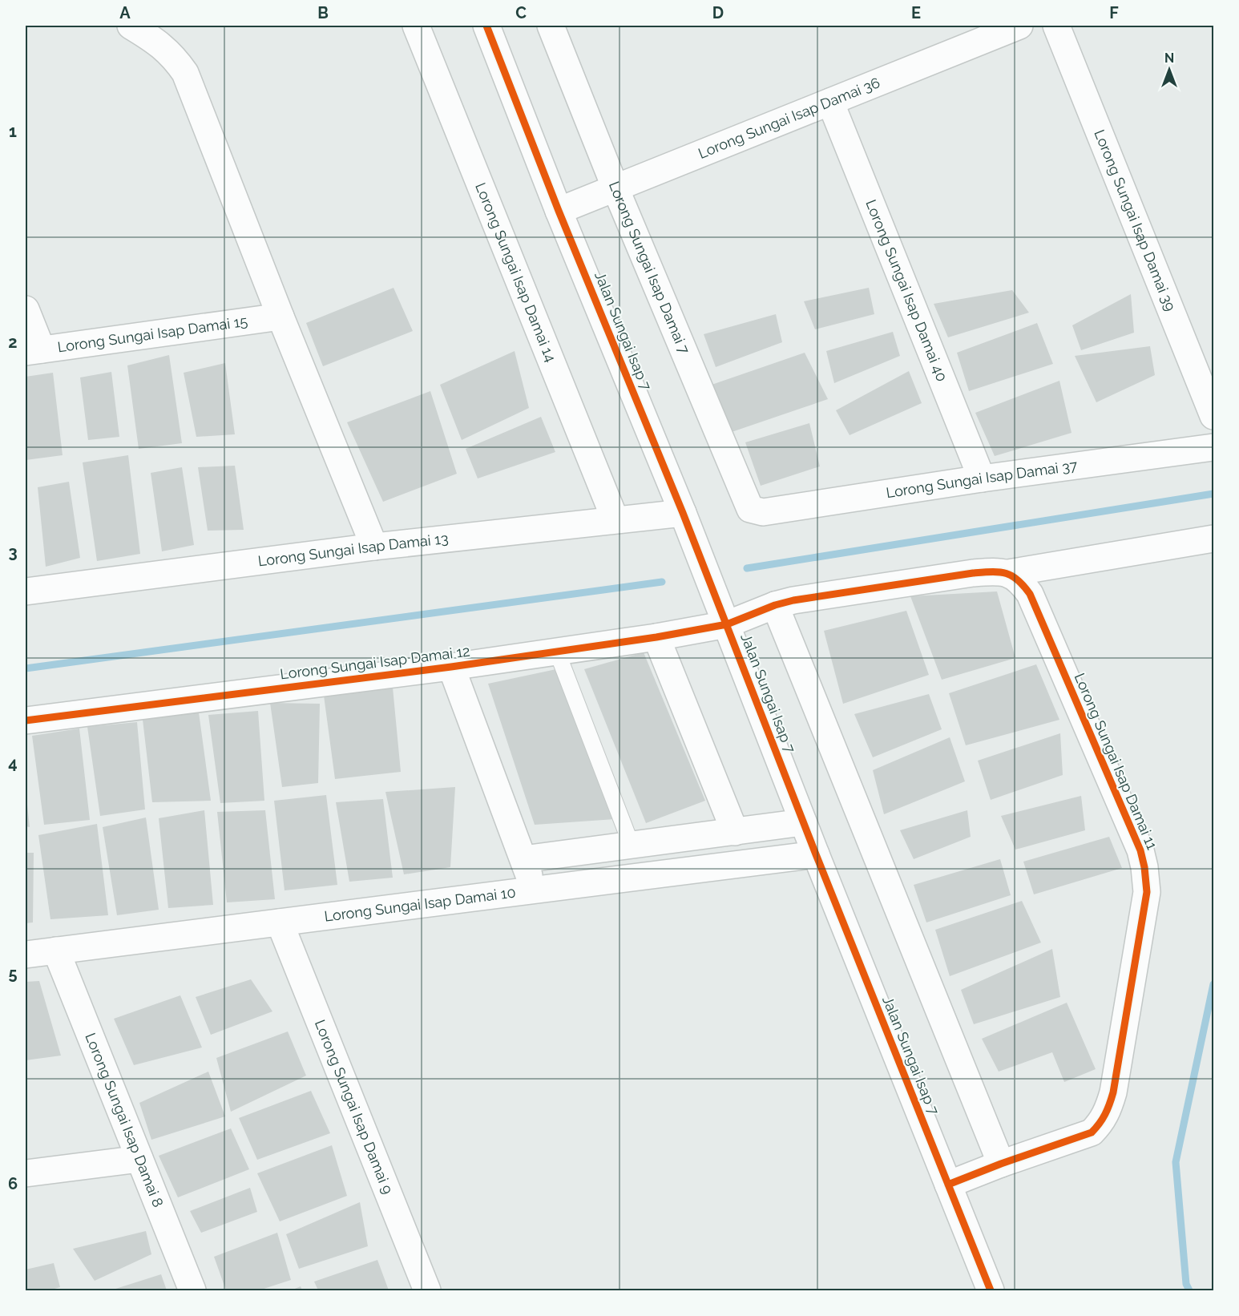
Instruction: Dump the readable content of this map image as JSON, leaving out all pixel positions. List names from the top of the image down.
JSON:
{
  "streets": {
    "street": [
      "Lorong Sungai Isap Damai 36",
      "Lorong Sungai Isap Damai 39",
      "Lorong Sungai Isap Damai 7",
      "Lorong Sungai Isap Damai 14",
      "Lorong Sungai Isap Damai 40",
      "Jalan Sungai Isap 7",
      "Lorong Sungai Isap Damai 15",
      "Lorong Sungai Isap Damai 37",
      "Lorong Sungai Isap Damai 13",
      "Lorong Sungai Isap Damai 12",
      "Lorong Sungai Isap Damai 11",
      "Lorong Sungai Isap Damai 10",
      "Lorong Sungai Isap Damai 9",
      "Lorong Sungai Isap Damai 8"
    ]
  },
  "crossings": [
    ["Lorong Sungai Isap Damai 36", "Lorong Sungai Isap Damai 7"],
    ["Lorong Sungai Isap Damai 36", "Lorong Sungai Isap Damai 40"],
    ["Lorong Sungai Isap Damai 36", "Jalan Sungai Isap 7"],
    ["Lorong Sungai Isap Damai 7", "Lorong Sungai Isap Damai 37"],
    ["Lorong Sungai Isap Damai 14", "Lorong Sungai Isap Damai 13"],
    ["Lorong Sungai Isap Damai 40", "Lorong Sungai Isap Damai 37"],
    ["Jalan Sungai Isap 7", "Lorong Sungai Isap Damai 13"],
    ["Jalan Sungai Isap 7", "Lorong Sungai Isap Damai 12"],
    ["Jalan Sungai Isap 7", "Lorong Sungai Isap Damai 11"],
    ["Jalan Sungai Isap 7", "Lorong Sungai Isap Damai 10"],
    ["Lorong Sungai Isap Damai 10", "Lorong Sungai Isap Damai 9"],
    ["Lorong Sungai Isap Damai 10", "Lorong Sungai Isap Damai 8"]
  ],
  "north": "top",
  "grid": {
    "columns": [
      "A",
      "B",
      "C",
      "D",
      "E",
      "F"
    ],
    "rows": [
      "1",
      "2",
      "3",
      "4",
      "5",
      "6"
    ]
  }
}
